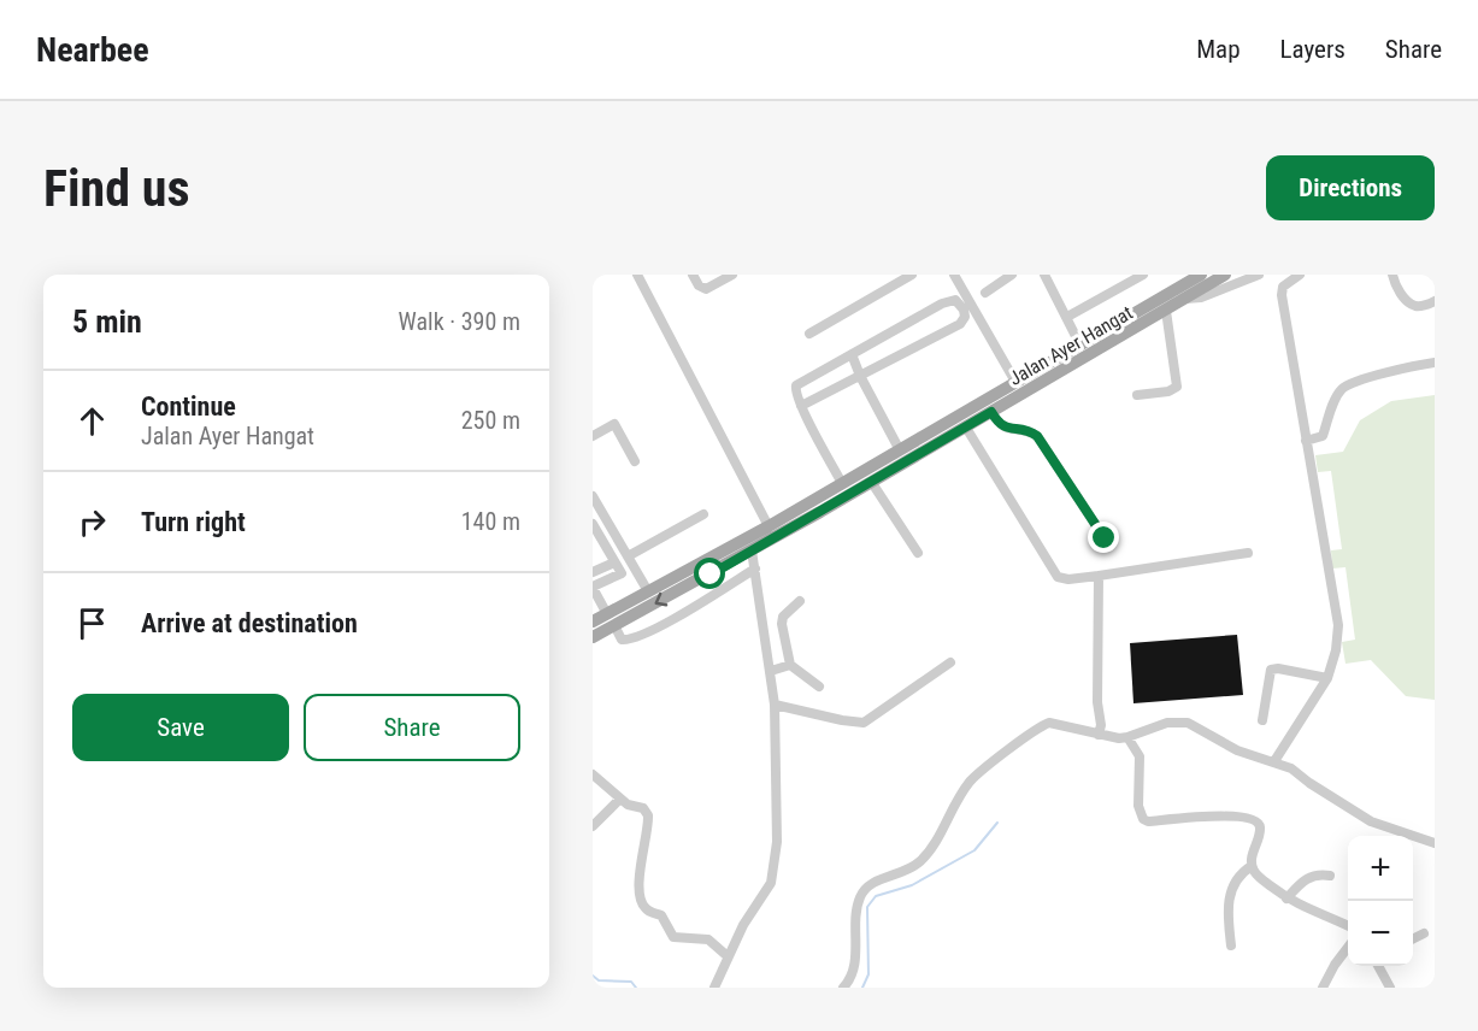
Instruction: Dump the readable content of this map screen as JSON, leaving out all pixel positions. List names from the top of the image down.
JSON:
{
  "streets": {
    "main road": ["Jalan Ayer Hangat"]
  },
  "page": {
    "header": "Nearbee",
    "nav": ["Map", "Layers", "Share"],
    "buttons": [
      "Directions",
      ["Save", "Share"]
    ],
    "title": "Find us",
    "heading": ["5 min", "Walk · 390 m"],
    "list": [
      ["Continue", "Jalan Ayer Hangat", "250 m"],
      ["Turn right", "140 m"],
      "Arrive at destination"
    ],
    "map_buttons": ["+", "−"]
  }
}
